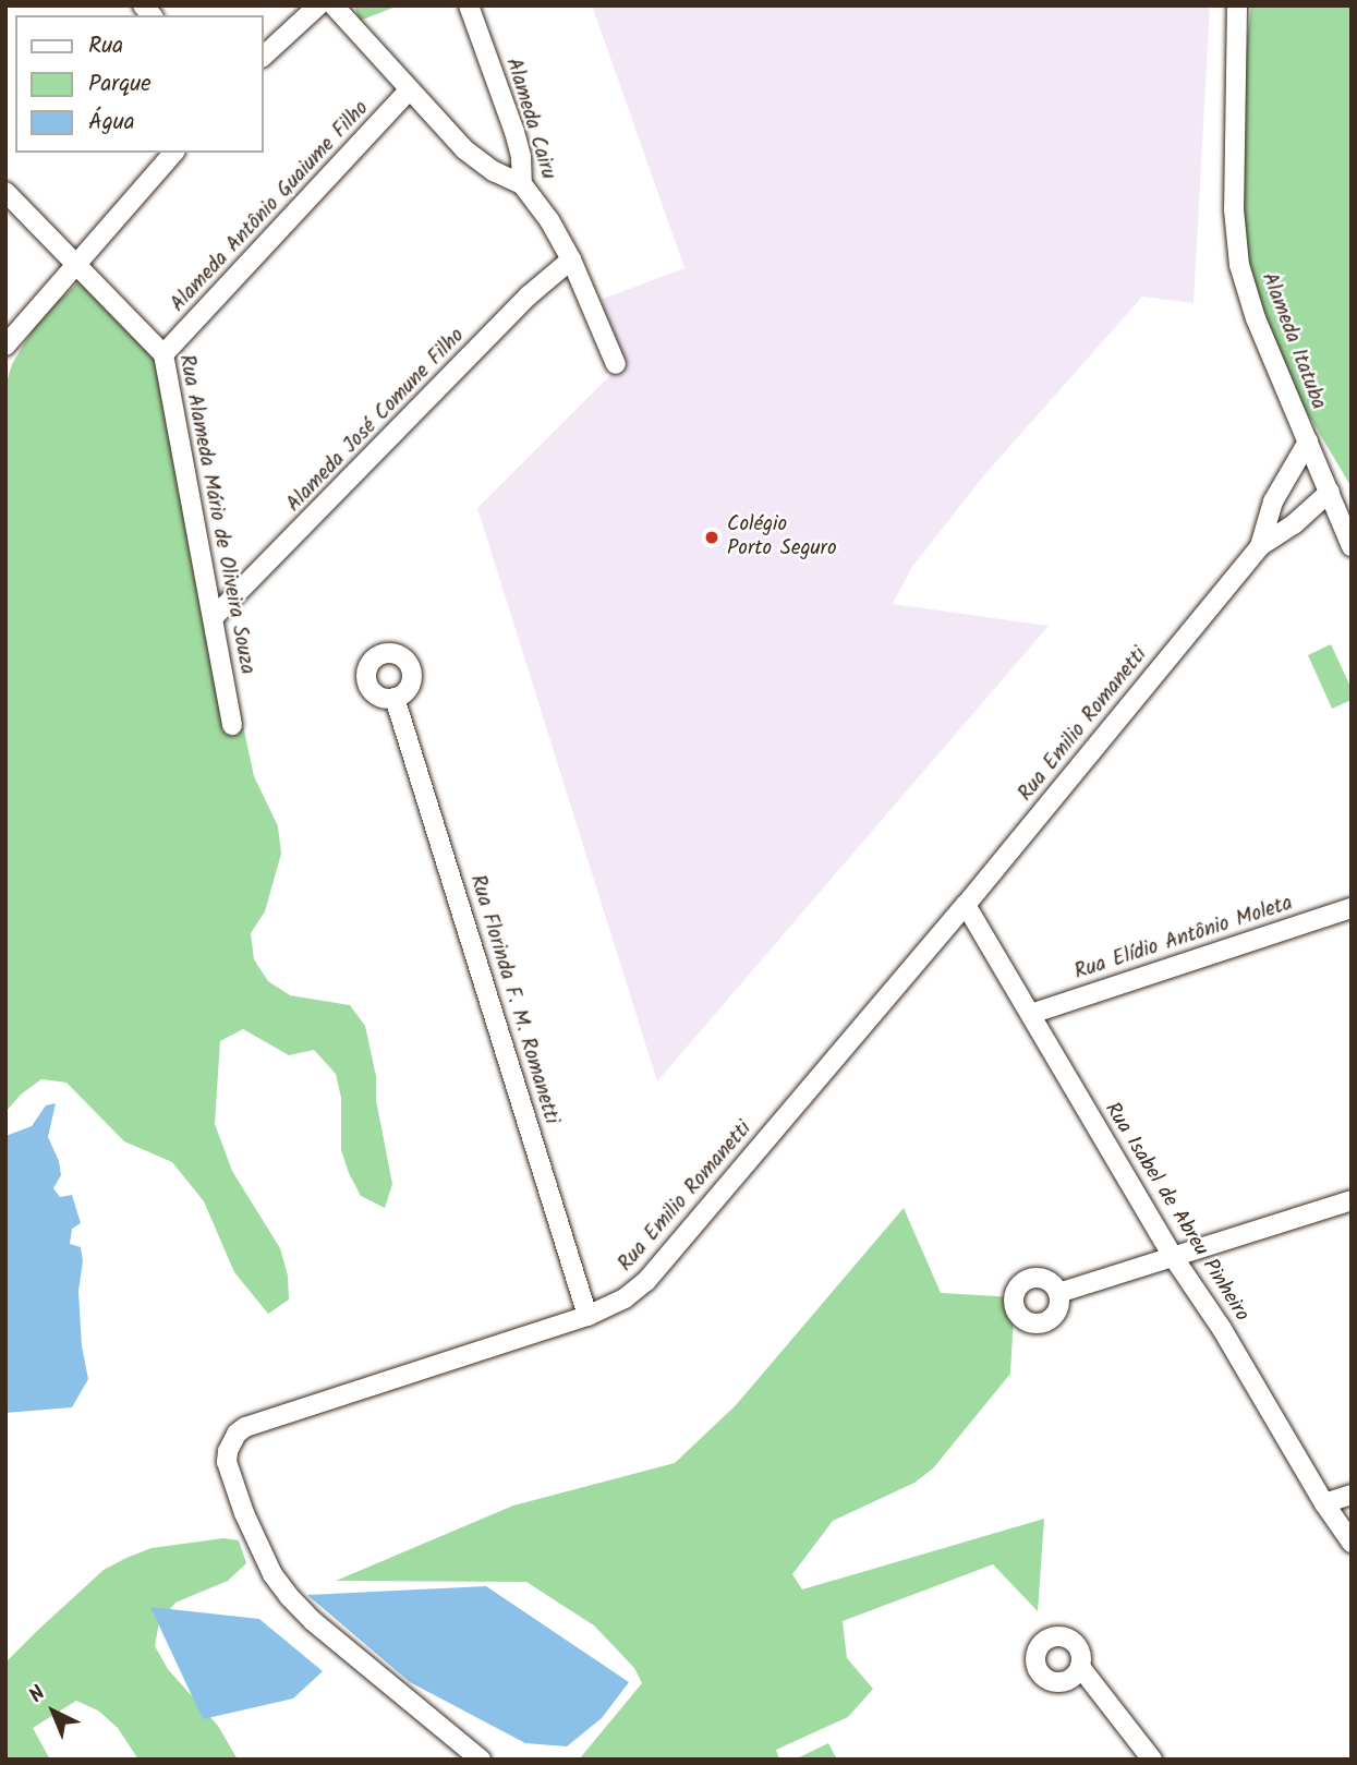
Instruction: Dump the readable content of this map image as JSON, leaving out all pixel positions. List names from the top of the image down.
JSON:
{
  "streets": {
    "street": [
      "Alameda Cairu",
      "Alameda Antônio Guaiume Filho",
      "Alameda Itatuba",
      "Alameda José Comune Filho",
      "Rua Alameda Mário de Oliveira Souza",
      "Rua Emilio Romanetti",
      "Rua Elídio Antônio Moleta",
      "Rua Florinda F. M. Romanetti",
      "Rua Isabel de Abreu Pinheiro"
    ]
  },
  "crossings": [
    ["Alameda Cairu", "Alameda José Comune Filho"],
    ["Alameda Antônio Guaiume Filho", "Rua Alameda Mário de Oliveira Souza"],
    ["Alameda Itatuba", "Rua Emilio Romanetti"],
    ["Alameda José Comune Filho", "Rua Alameda Mário de Oliveira Souza"],
    ["Rua Emilio Romanetti", "Rua Florinda F. M. Romanetti"],
    ["Rua Emilio Romanetti", "Rua Isabel de Abreu Pinheiro"],
    ["Rua Elídio Antônio Moleta", "Rua Isabel de Abreu Pinheiro"]
  ],
  "places": ["Colégio Porto Seguro"],
  "legend": ["Rua", "Parque", "Água"],
  "north": "top left"
}
